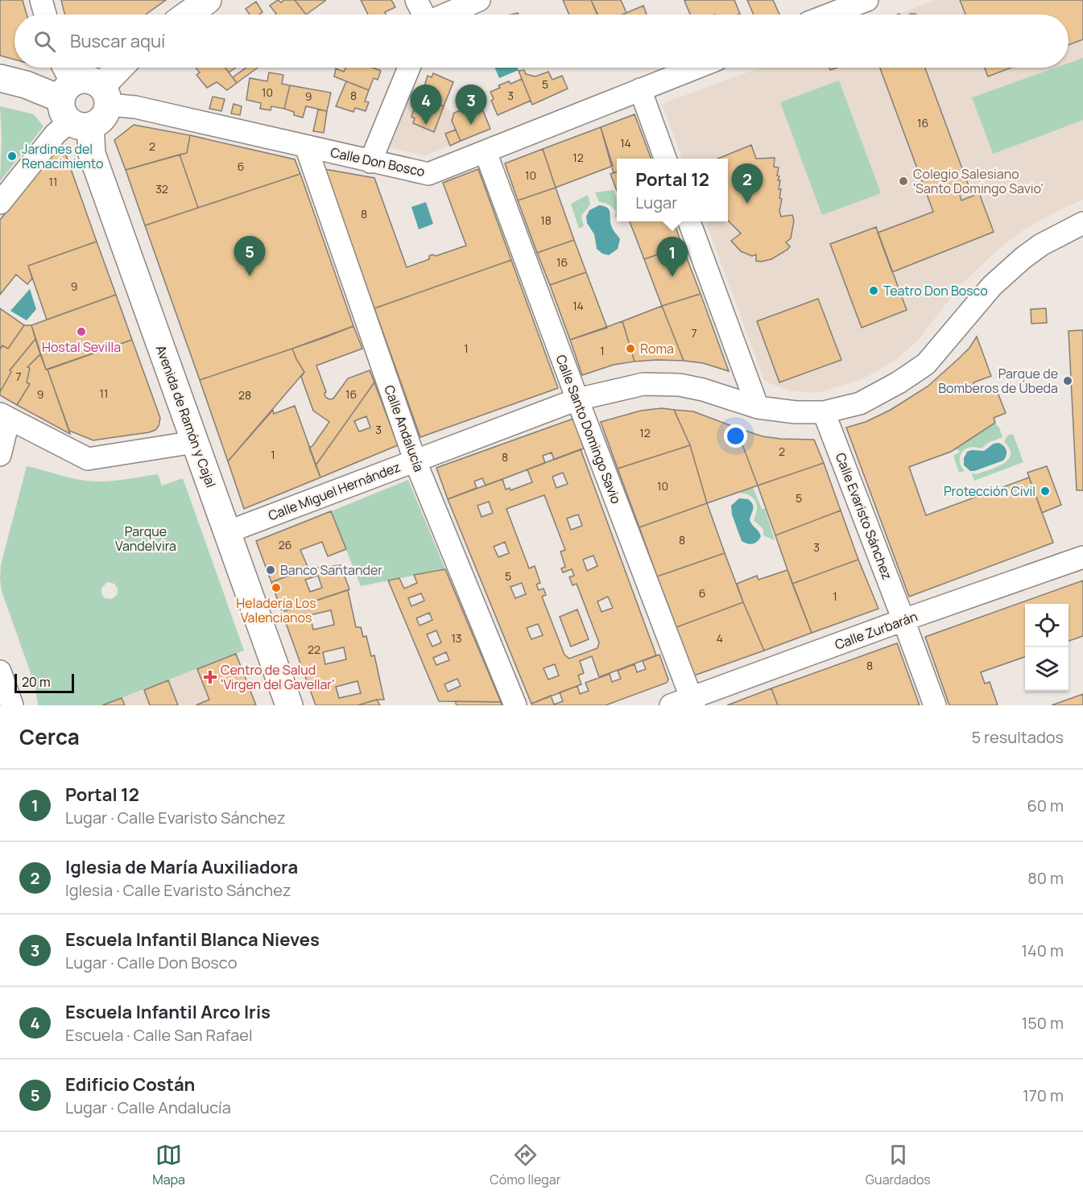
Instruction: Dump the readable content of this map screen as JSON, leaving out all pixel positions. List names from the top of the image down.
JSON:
{
  "streets": {
    "main road": ["Avenida de Ramón y Cajal"],
    "street": [
      "Calle Don Bosco",
      "Calle Andalucía",
      "Calle Santo Domingo Savio",
      "Calle Miguel Hernández",
      "Calle Evaristo Sánchez",
      "Calle Zurbarán"
    ]
  },
  "crossings": [
    ["Calle Don Bosco", "Calle Andalucía"],
    ["Calle Don Bosco", "Calle Santo Domingo Savio"],
    ["Avenida de Ramón y Cajal", "Calle Miguel Hernández"],
    ["Calle Andalucía", "Calle Miguel Hernández"],
    ["Calle Santo Domingo Savio", "Calle Miguel Hernández"],
    ["Calle Santo Domingo Savio", "Calle Zurbarán"],
    ["Calle Miguel Hernández", "Calle Evaristo Sánchez"],
    ["Calle Evaristo Sánchez", "Calle Zurbarán"]
  ],
  "parks": ["Parque Vandelvira"],
  "places": {
    "other": [
      "Jardines del Renacimiento",
      "Colegio Salesiano 'Santo Domingo Savio'",
      "Teatro Don Bosco",
      "Hostal Sevilla",
      "Roma",
      "Parque de Bomberos de Úbeda",
      "Protección Civil",
      "Banco Santander",
      "Heladería Los Valencianos"
    ],
    "health": ["Centro de Salud 'Virgen del Gavellar'"]
  },
  "house_numbers": [
    "5",
    "10",
    "8",
    "3",
    "9",
    "16",
    "14",
    "2",
    "12",
    "6",
    "10",
    "11",
    "32",
    "8",
    "18",
    "16",
    "9",
    "14",
    "7",
    "1",
    "1",
    "7",
    "11",
    "9",
    "16",
    "28",
    "3",
    "12",
    "2",
    "1",
    "8",
    "10",
    "5",
    "8",
    "26",
    "3",
    "5",
    "6",
    "1",
    "13",
    "4",
    "22",
    "8"
  ],
  "scale_bar": "20 m",
  "page": {
    "search": "Buscar aquí",
    "pins": [
      "3",
      "4",
      "2",
      "5",
      "1"
    ],
    "popup": ["Portal 12", "Lugar"],
    "scale": "20 m",
    "heading": ["Cerca", "5 resultados"],
    "list": [
      {
        "mark": "1",
        "name": "Portal 12",
        "note": "Lugar · Calle Evaristo Sánchez",
        "value": "60 m"
      },
      {
        "mark": "2",
        "name": "Iglesia de María Auxiliadora",
        "note": "Iglesia · Calle Evaristo Sánchez",
        "value": "80 m"
      },
      {
        "mark": "3",
        "name": "Escuela Infantil Blanca Nieves",
        "note": "Lugar · Calle Don Bosco",
        "value": "140 m"
      },
      {
        "mark": "4",
        "name": "Escuela Infantil Arco Iris",
        "note": "Escuela · Calle San Rafael",
        "value": "150 m"
      },
      {
        "mark": "5",
        "name": "Edificio Costán",
        "note": "Lugar · Calle Andalucía",
        "value": "170 m"
      }
    ],
    "nav": ["Mapa", "Cómo llegar", "Guardados"]
  }
}
